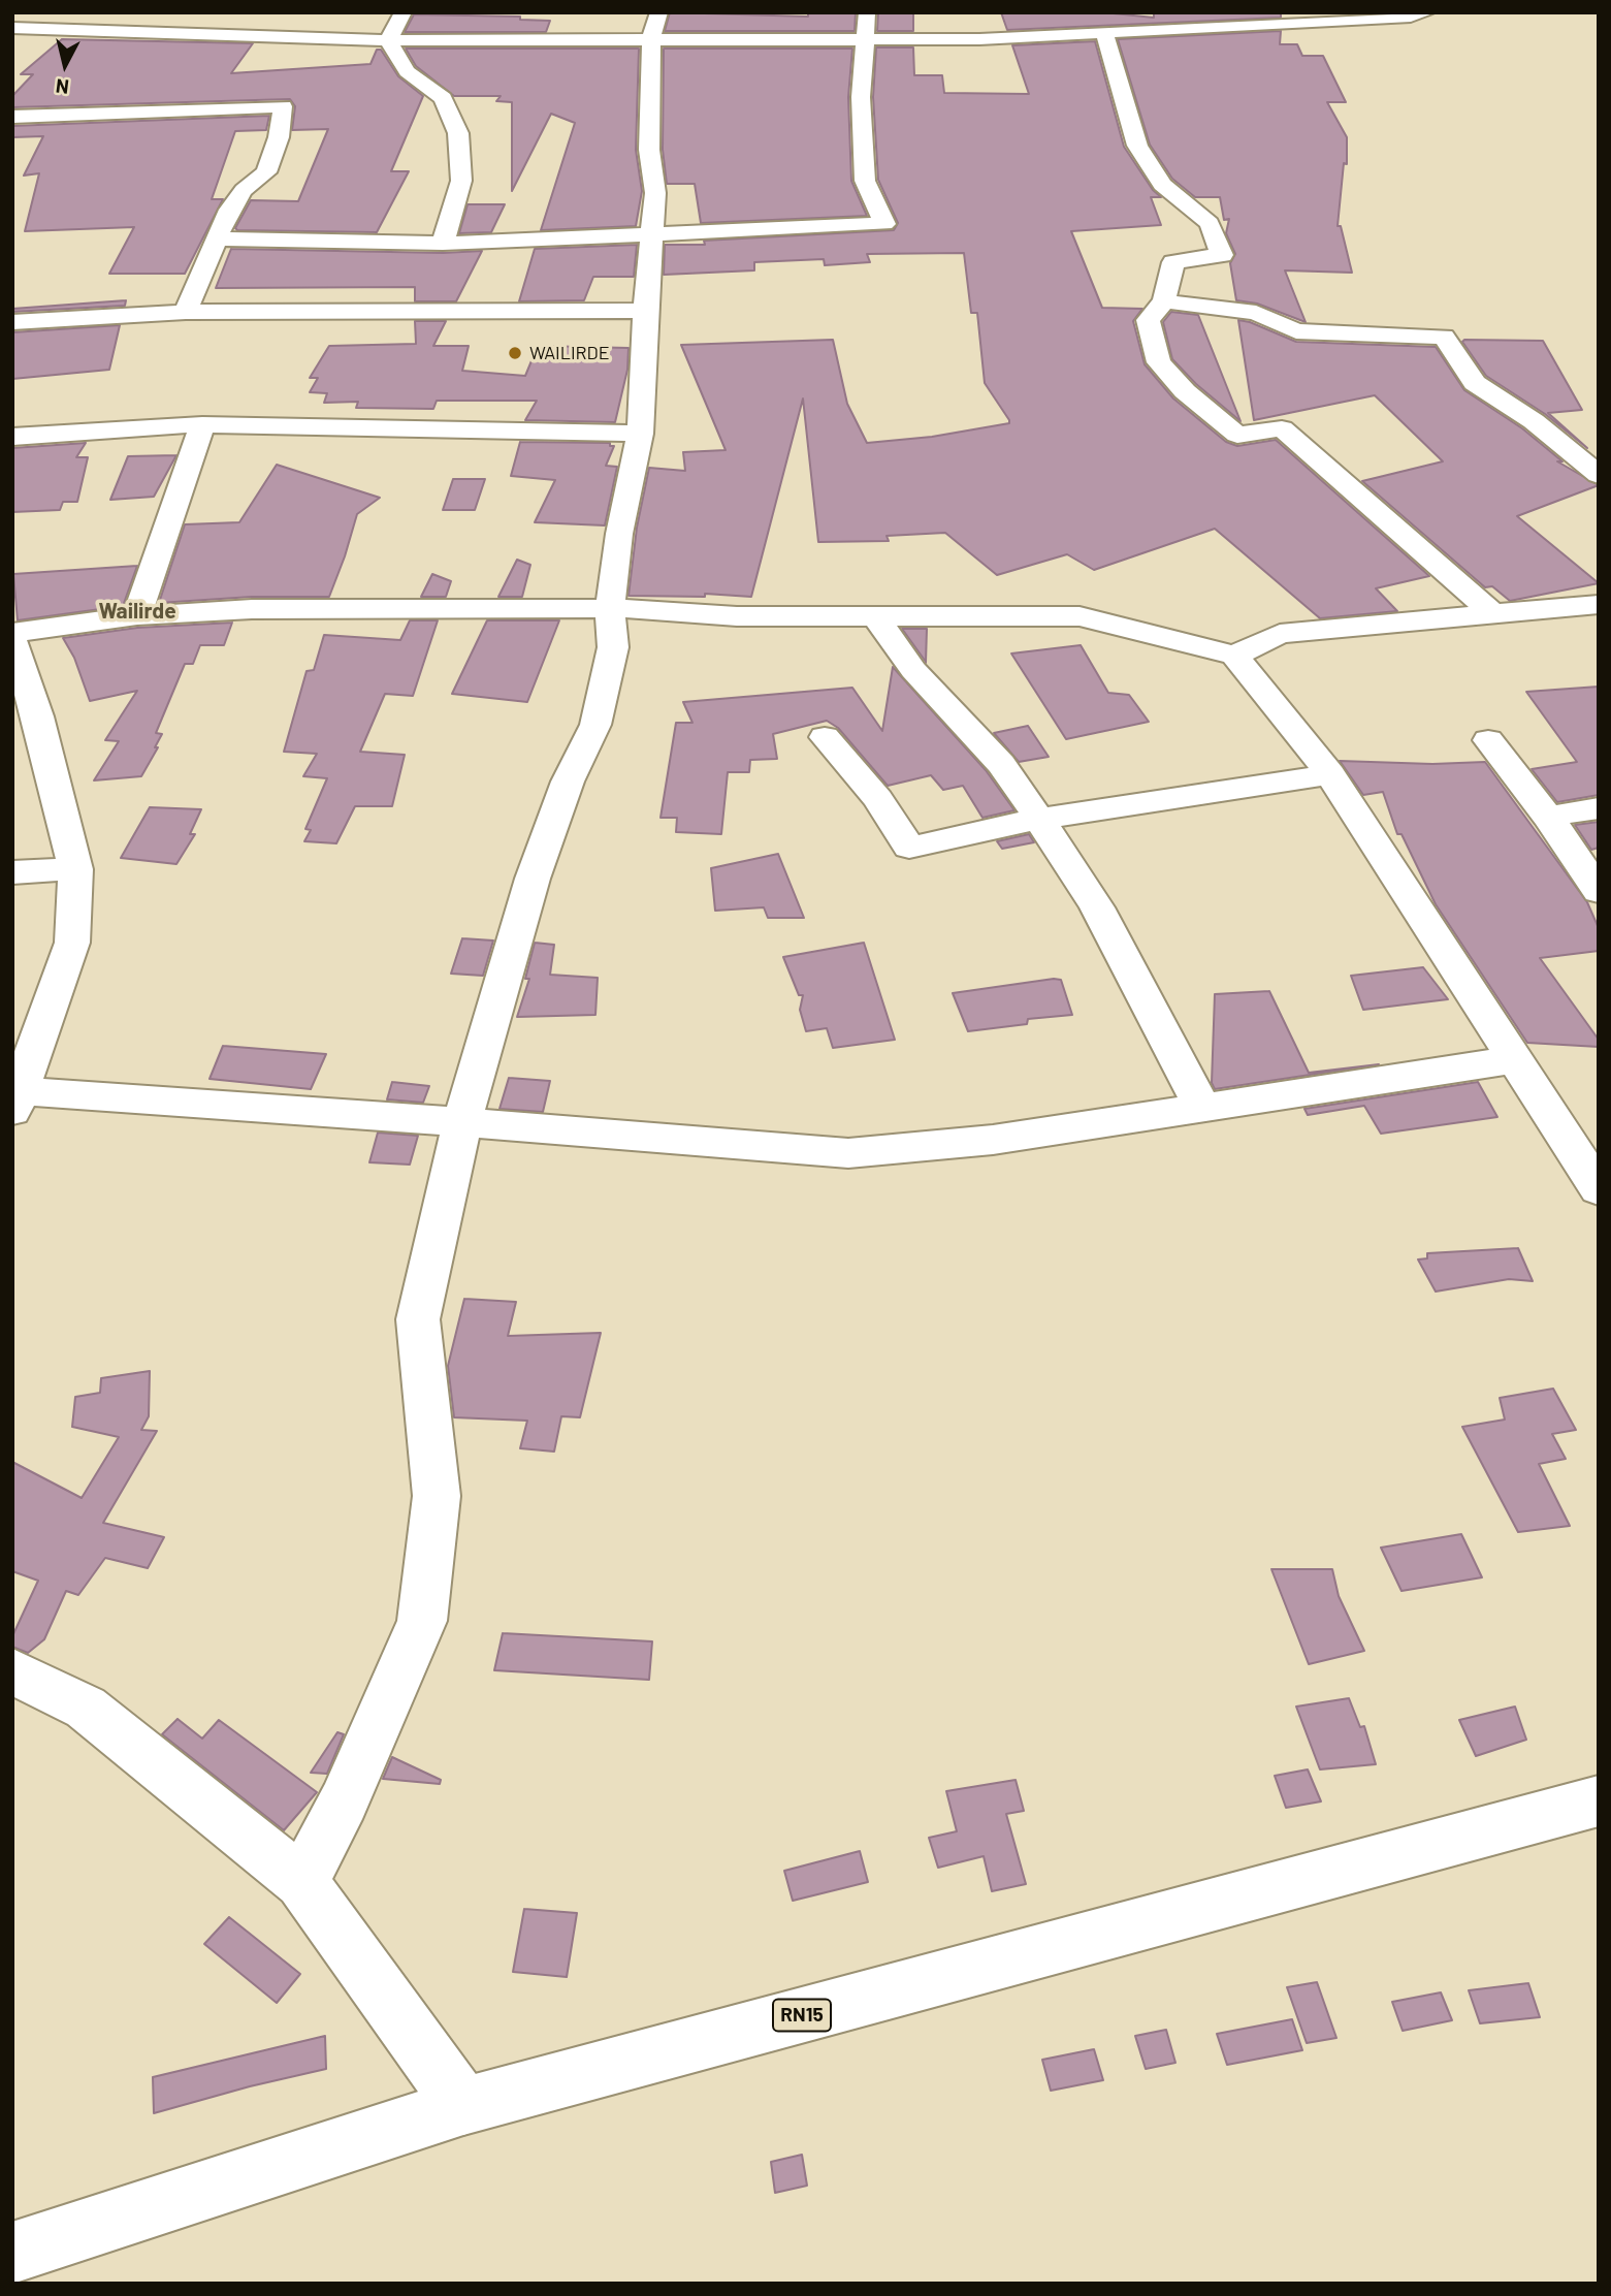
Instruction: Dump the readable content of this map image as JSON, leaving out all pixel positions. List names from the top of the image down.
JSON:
{
  "streets": {
    "street": ["RN15"]
  },
  "districts": ["Wailirde"],
  "places": ["WAILIRDE"],
  "north": "bottom"
}
